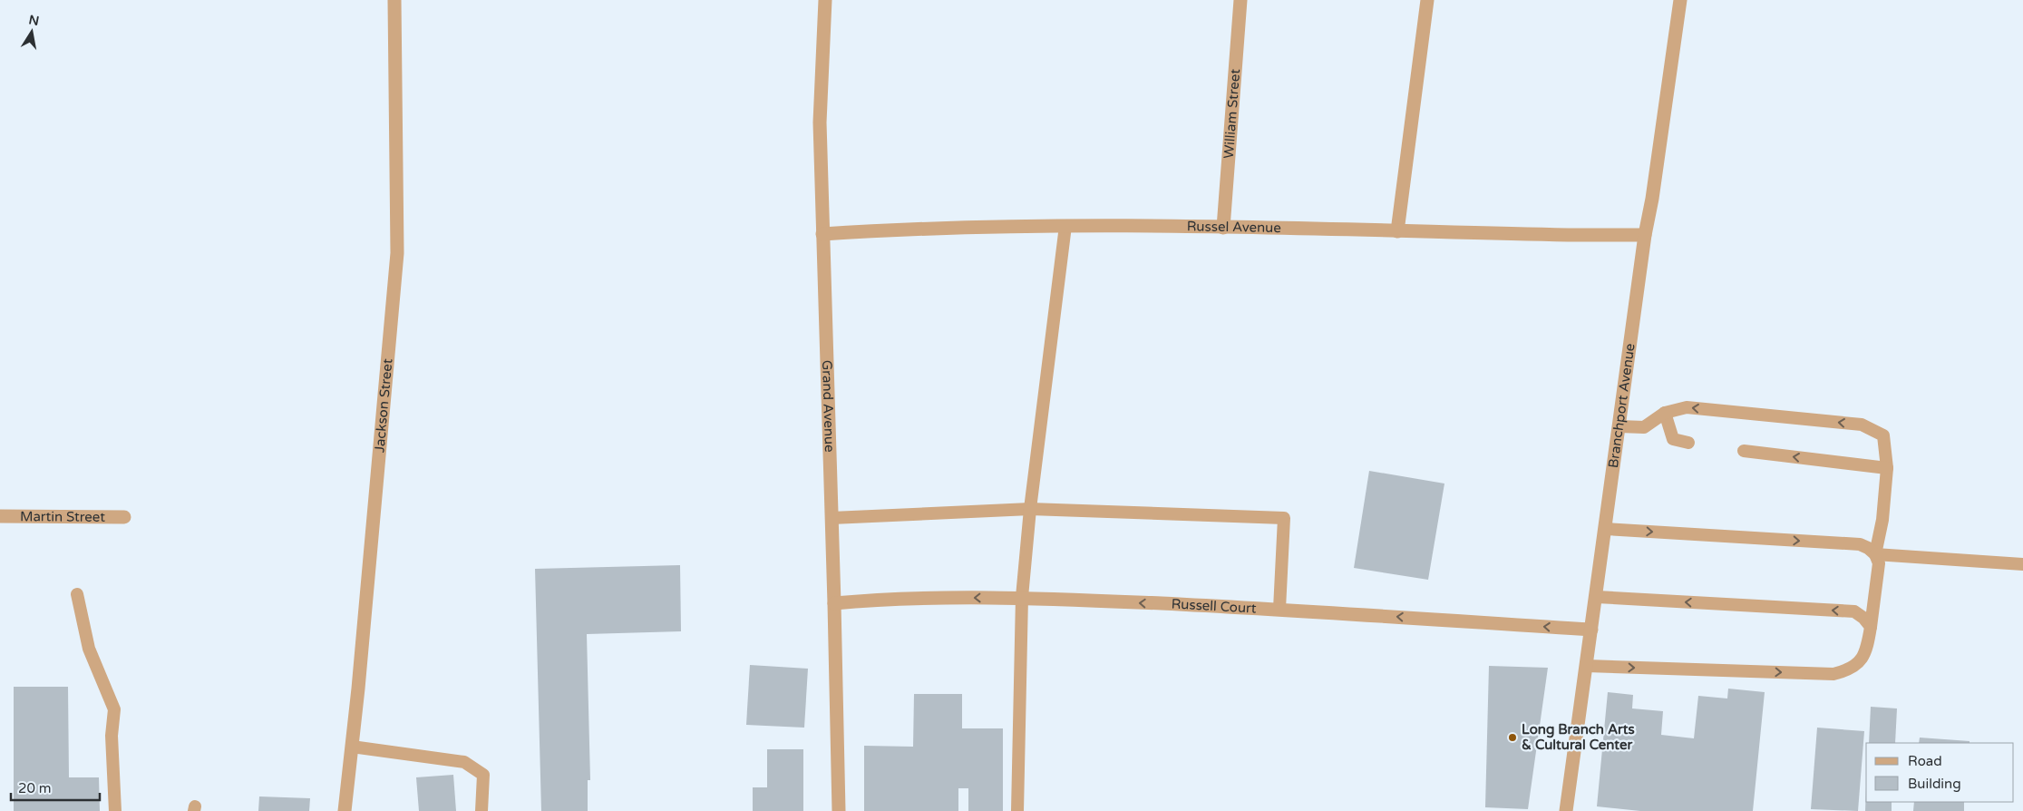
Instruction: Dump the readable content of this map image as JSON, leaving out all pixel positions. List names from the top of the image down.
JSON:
{
  "streets": {
    "street": [
      "William Street",
      "Russel Avenue",
      "Grand Avenue",
      "Branchport Avenue",
      "Jackson Street",
      "Martin Street",
      "Russell Court"
    ]
  },
  "crossings": [
    ["William Street", "Russel Avenue"],
    ["Russel Avenue", "Grand Avenue"],
    ["Russel Avenue", "Branchport Avenue"],
    ["Grand Avenue", "Russell Court"],
    ["Branchport Avenue", "Russell Court"]
  ],
  "one_way": ["Russell Court"],
  "places": ["Long Branch Arts & Cultural Center"],
  "legend": ["Road", "Building"],
  "scale_bar": "20 m",
  "north": "top"
}
